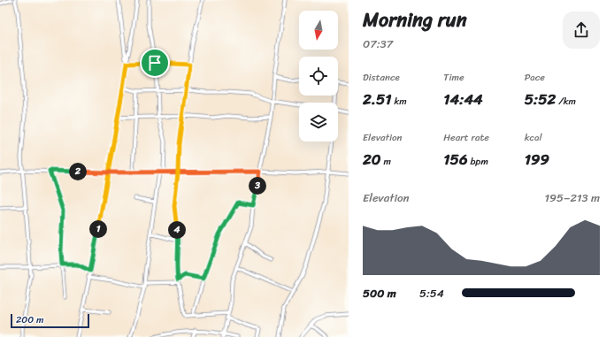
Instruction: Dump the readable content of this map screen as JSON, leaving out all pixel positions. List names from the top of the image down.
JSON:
{
  "scale_bar": "200 m",
  "north": "bottom",
  "page": {
    "heading": ["Morning run", "07:37"],
    "stats": [
      ["Distance", "2.51 km"],
      ["Time", "14:44"],
      ["Pace", "5:52 /km"],
      ["Elevation", "20 m"],
      ["Heart rate", "156 bpm"],
      ["kcal", "199"]
    ],
    "pins": [
      "2",
      "3",
      "1",
      "4"
    ],
    "chart": ["Elevation", "195–213 m"],
    "list": [
      {
        "name": "500 m",
        "note": "5:54"
      }
    ],
    "scale": "200 m"
  }
}
